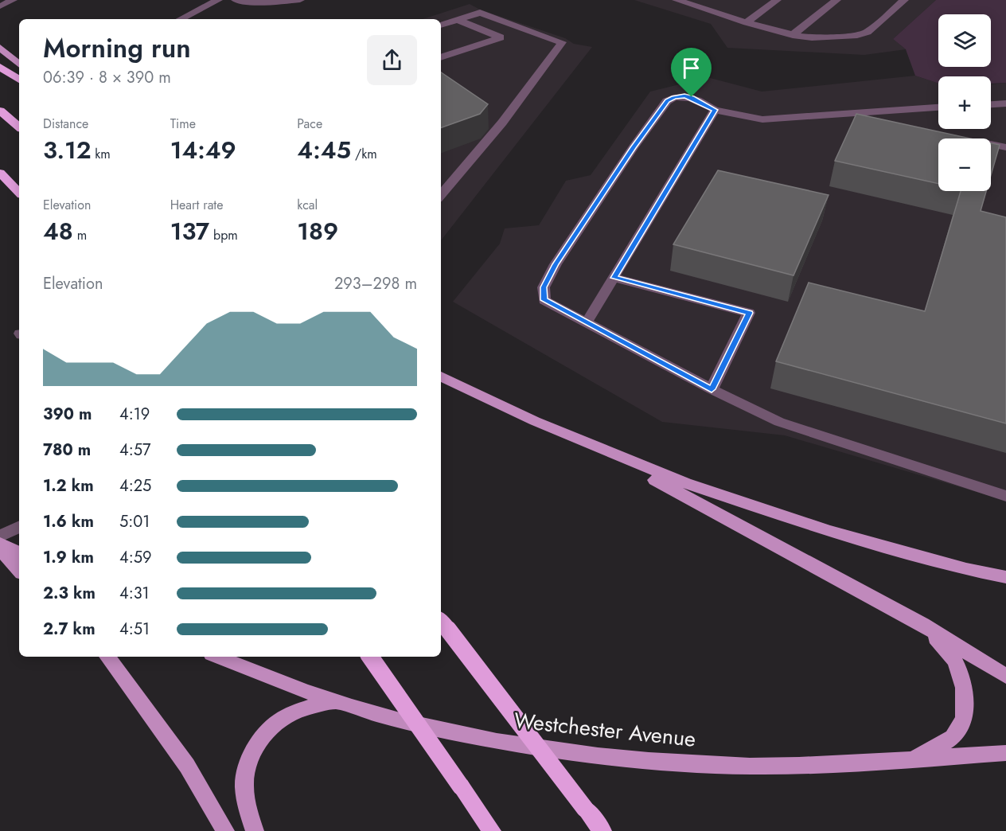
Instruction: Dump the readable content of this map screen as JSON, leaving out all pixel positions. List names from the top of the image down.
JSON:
{
  "streets": {
    "main road": ["Westchester Avenue"]
  },
  "page": {
    "map_buttons": ["+", "−"],
    "heading": ["Morning run", "06:39 · 8 × 390 m"],
    "stats": [
      ["Distance", "3.12 km"],
      ["Time", "14:49"],
      ["Pace", "4:45 /km"],
      ["Elevation", "48 m"],
      ["Heart rate", "137 bpm"],
      ["kcal", "189"]
    ],
    "chart": ["Elevation", "293–298 m"],
    "list": [
      {
        "name": "390 m",
        "note": "4:19"
      },
      {
        "name": "780 m",
        "note": "4:57"
      },
      {
        "name": "1.2 km",
        "note": "4:25"
      },
      {
        "name": "1.6 km",
        "note": "5:01"
      },
      {
        "name": "1.9 km",
        "note": "4:59"
      },
      {
        "name": "2.3 km",
        "note": "4:31"
      },
      {
        "name": "2.7 km",
        "note": "4:51"
      }
    ]
  }
}
